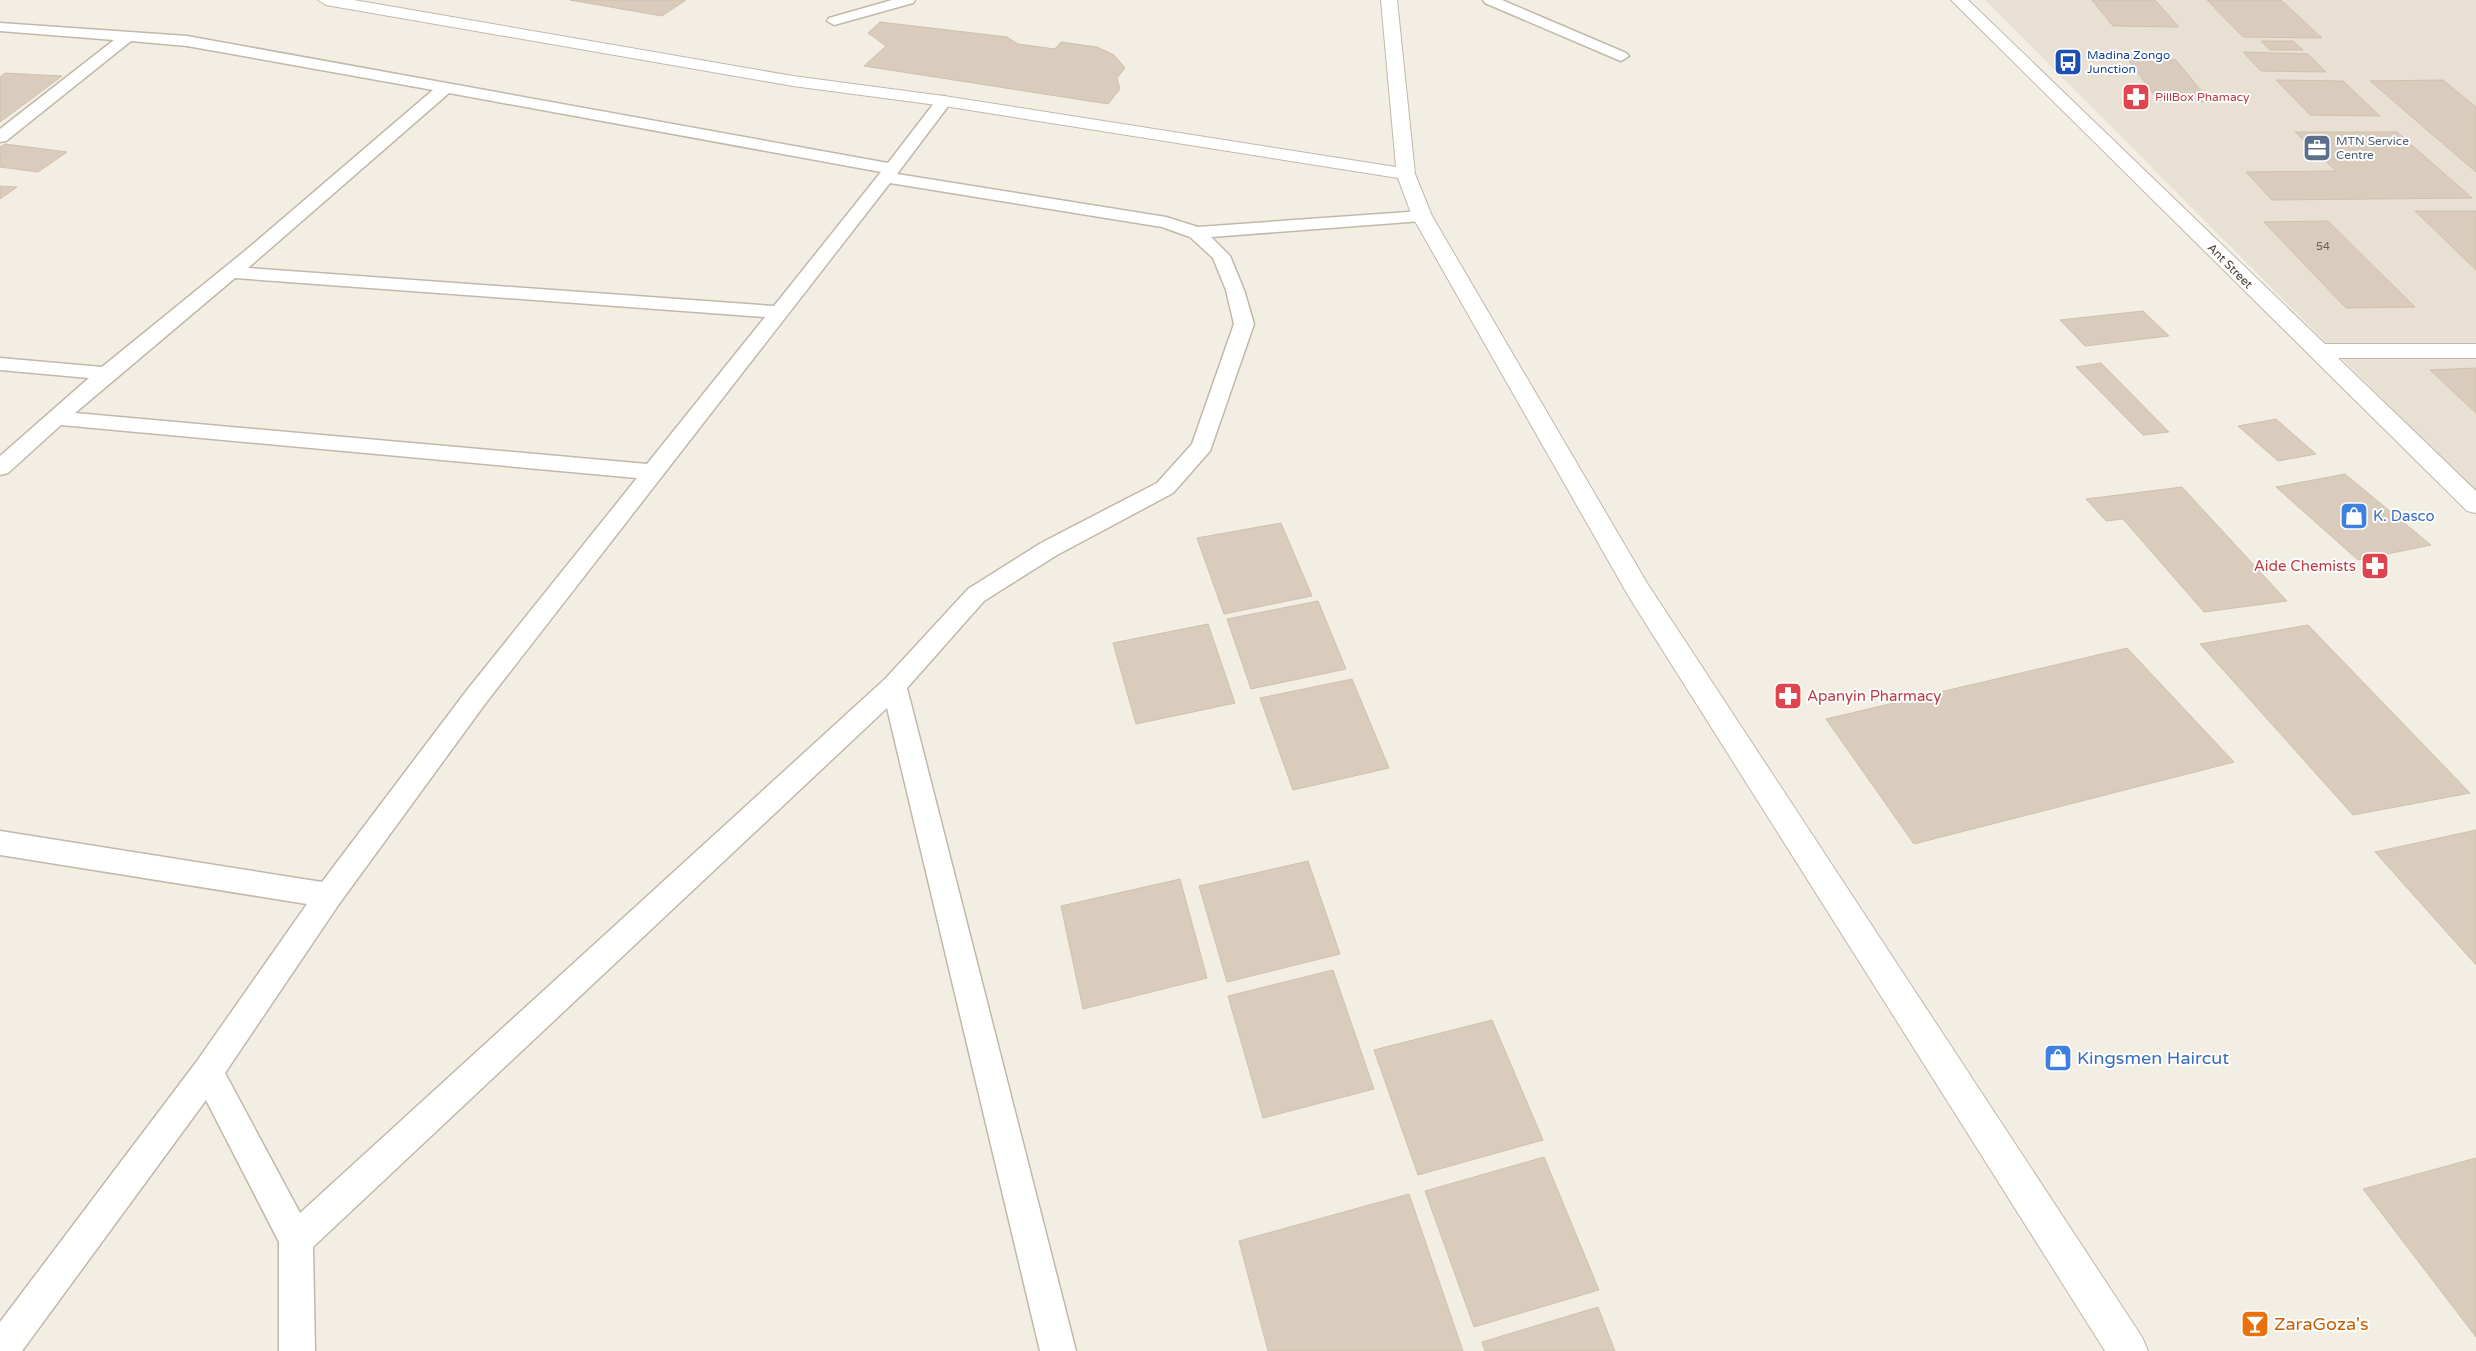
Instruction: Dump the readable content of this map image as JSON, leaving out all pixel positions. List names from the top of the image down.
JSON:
{
  "streets": {
    "street": ["Ant Street"]
  },
  "places": {
    "bus stop": ["Madina Zongo Junction"],
    "pharmacy": ["PillBox Phamacy", "Aide Chemists", "Apanyin Pharmacy"],
    "office": ["MTN Service Centre"],
    "shop": ["K. Dasco", "Kingsmen Haircut"],
    "bar": ["ZaraGoza's"]
  },
  "house_numbers": ["54"]
}
